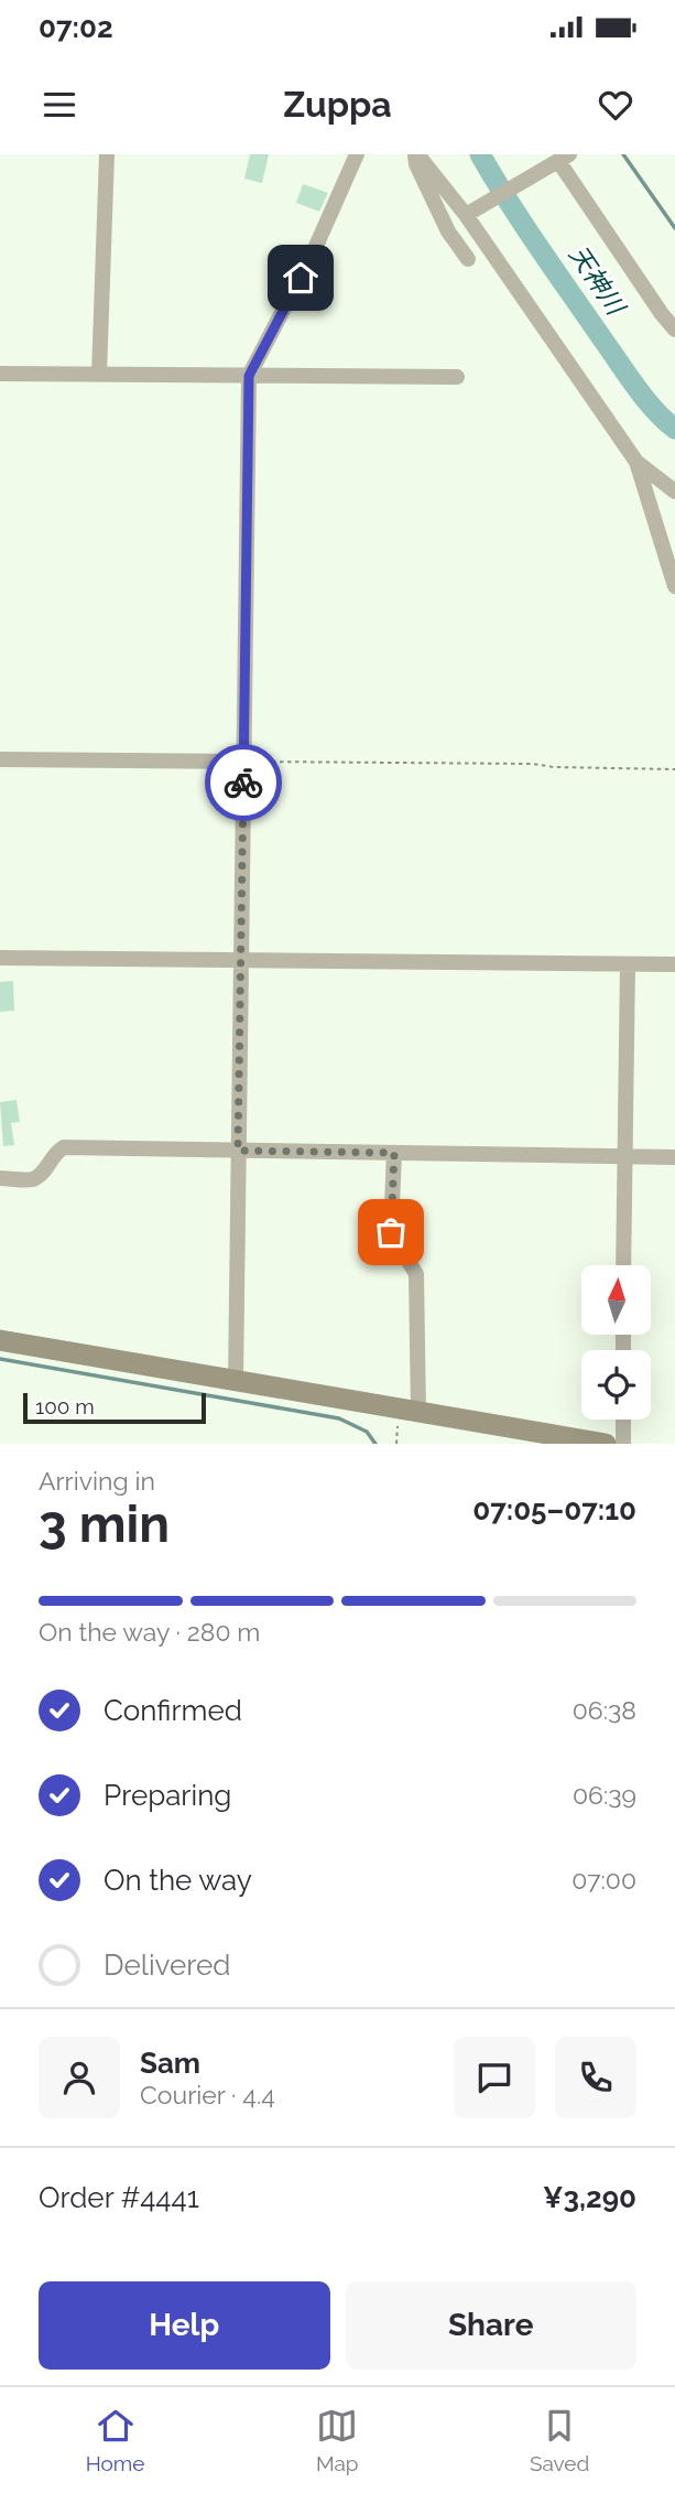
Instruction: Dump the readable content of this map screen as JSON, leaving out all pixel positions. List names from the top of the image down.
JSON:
{
  "water": ["天神川"],
  "scale_bar": "100 m",
  "north": "top",
  "page": {
    "status": "07:02",
    "header": "Zuppa",
    "scale": "100 m",
    "heading": ["3 min", "Arriving in", "07:05–07:10"],
    "panel": [
      "Sam",
      "Courier · 4.4",
      "Order #4441",
      "¥3,290"
    ],
    "bar": "On the way · 280 m",
    "list": [
      ["Confirmed", "06:38"],
      ["Preparing", "06:39"],
      ["On the way", "07:00"],
      "Delivered"
    ],
    "buttons": ["Help", "Share"],
    "tabs": ["Home", "Map", "Saved"]
  }
}
